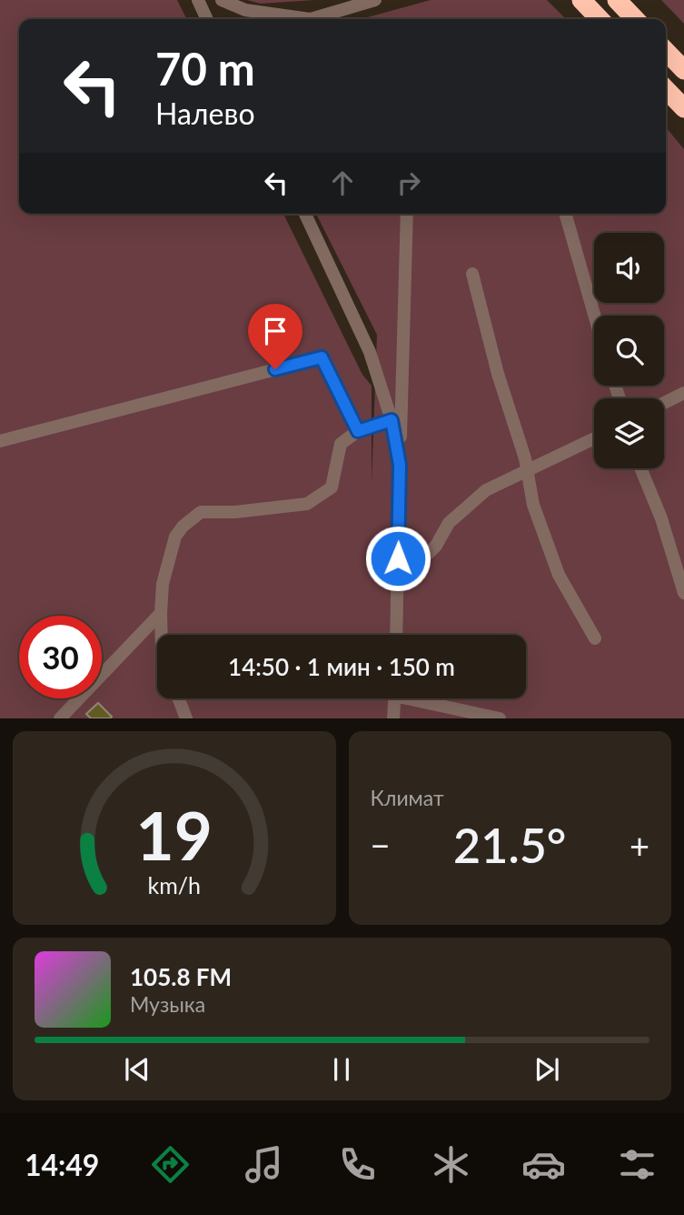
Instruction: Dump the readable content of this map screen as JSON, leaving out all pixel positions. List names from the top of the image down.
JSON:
{
  "page": {
    "turn": ["70 m", "Налево"],
    "limit": "30",
    "trip": "14:50 · 1 мин · 150 m",
    "tile": "Климат",
    "heat": ["−", "21.5°", "+"],
    "song": ["105.8 FM", "Музыка"],
    "tabs": "14:49",
    "gauge": ["19", "km/h"]
  }
}
